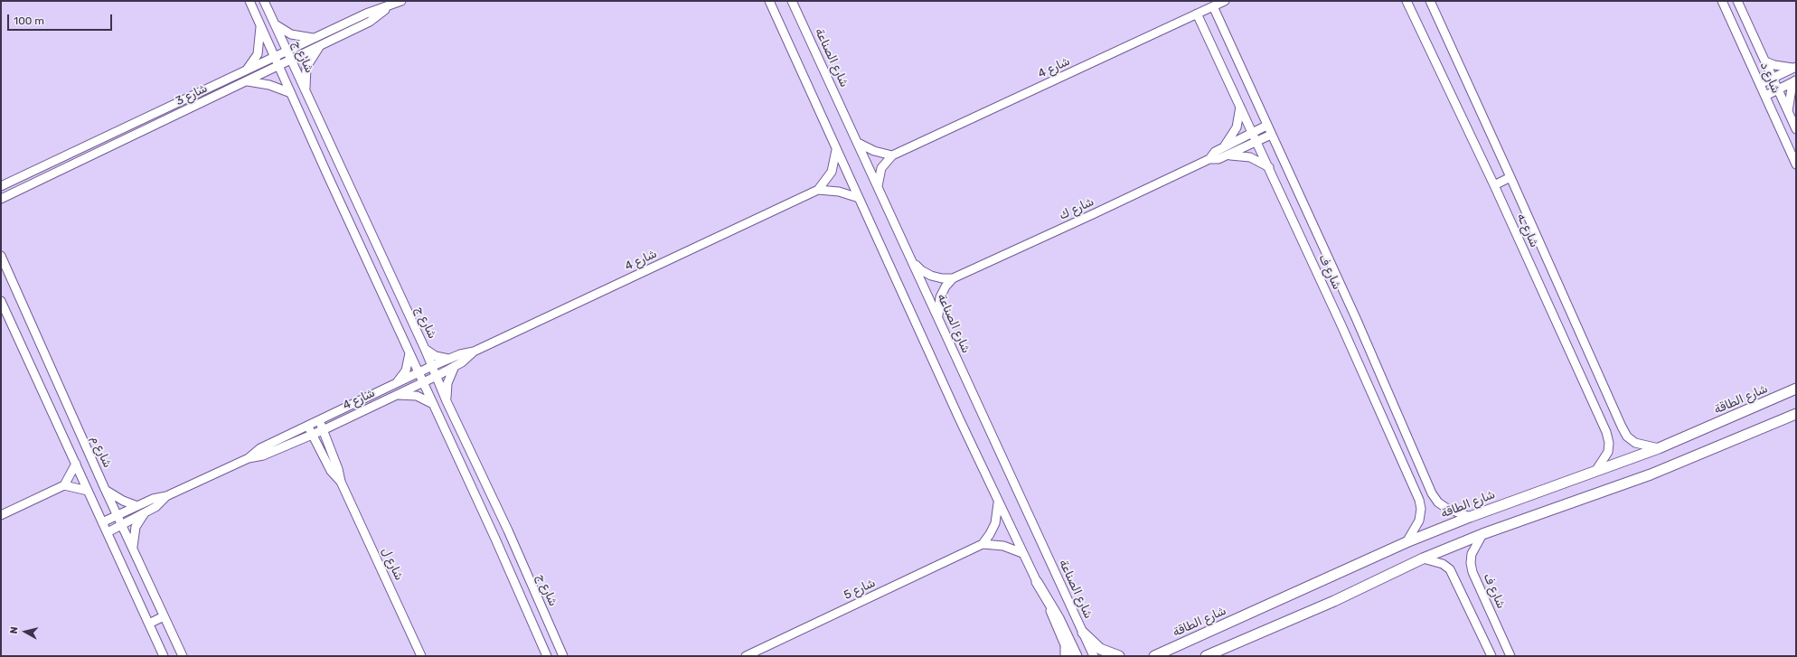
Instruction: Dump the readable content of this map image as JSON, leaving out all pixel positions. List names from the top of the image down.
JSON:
{
  "streets": {
    "main road": ["شارع الطاقة"],
    "street": [
      "شارع ج",
      "شارع الصناعة",
      "شارع 4",
      "شارع د",
      "شارع 3",
      "شارع ك",
      "شارع ـه",
      "شارع ف",
      "شارع م",
      "شارع ل",
      "شارع 5"
    ]
  },
  "crossings": [
    ["شارع ج", "شارع 4"],
    ["شارع ج", "شارع 3"],
    ["شارع الصناعة", "شارع 4"],
    ["شارع الصناعة", "شارع ك"],
    ["شارع 4", "شارع ف"],
    ["شارع 4", "شارع م"],
    ["شارع 4", "شارع ل"],
    ["شارع ك", "شارع ف"],
    ["شارع ـه", "شارع الطاقة"],
    ["شارع ف", "شارع الطاقة"]
  ],
  "scale_bar": "100 m",
  "north": "left"
}
